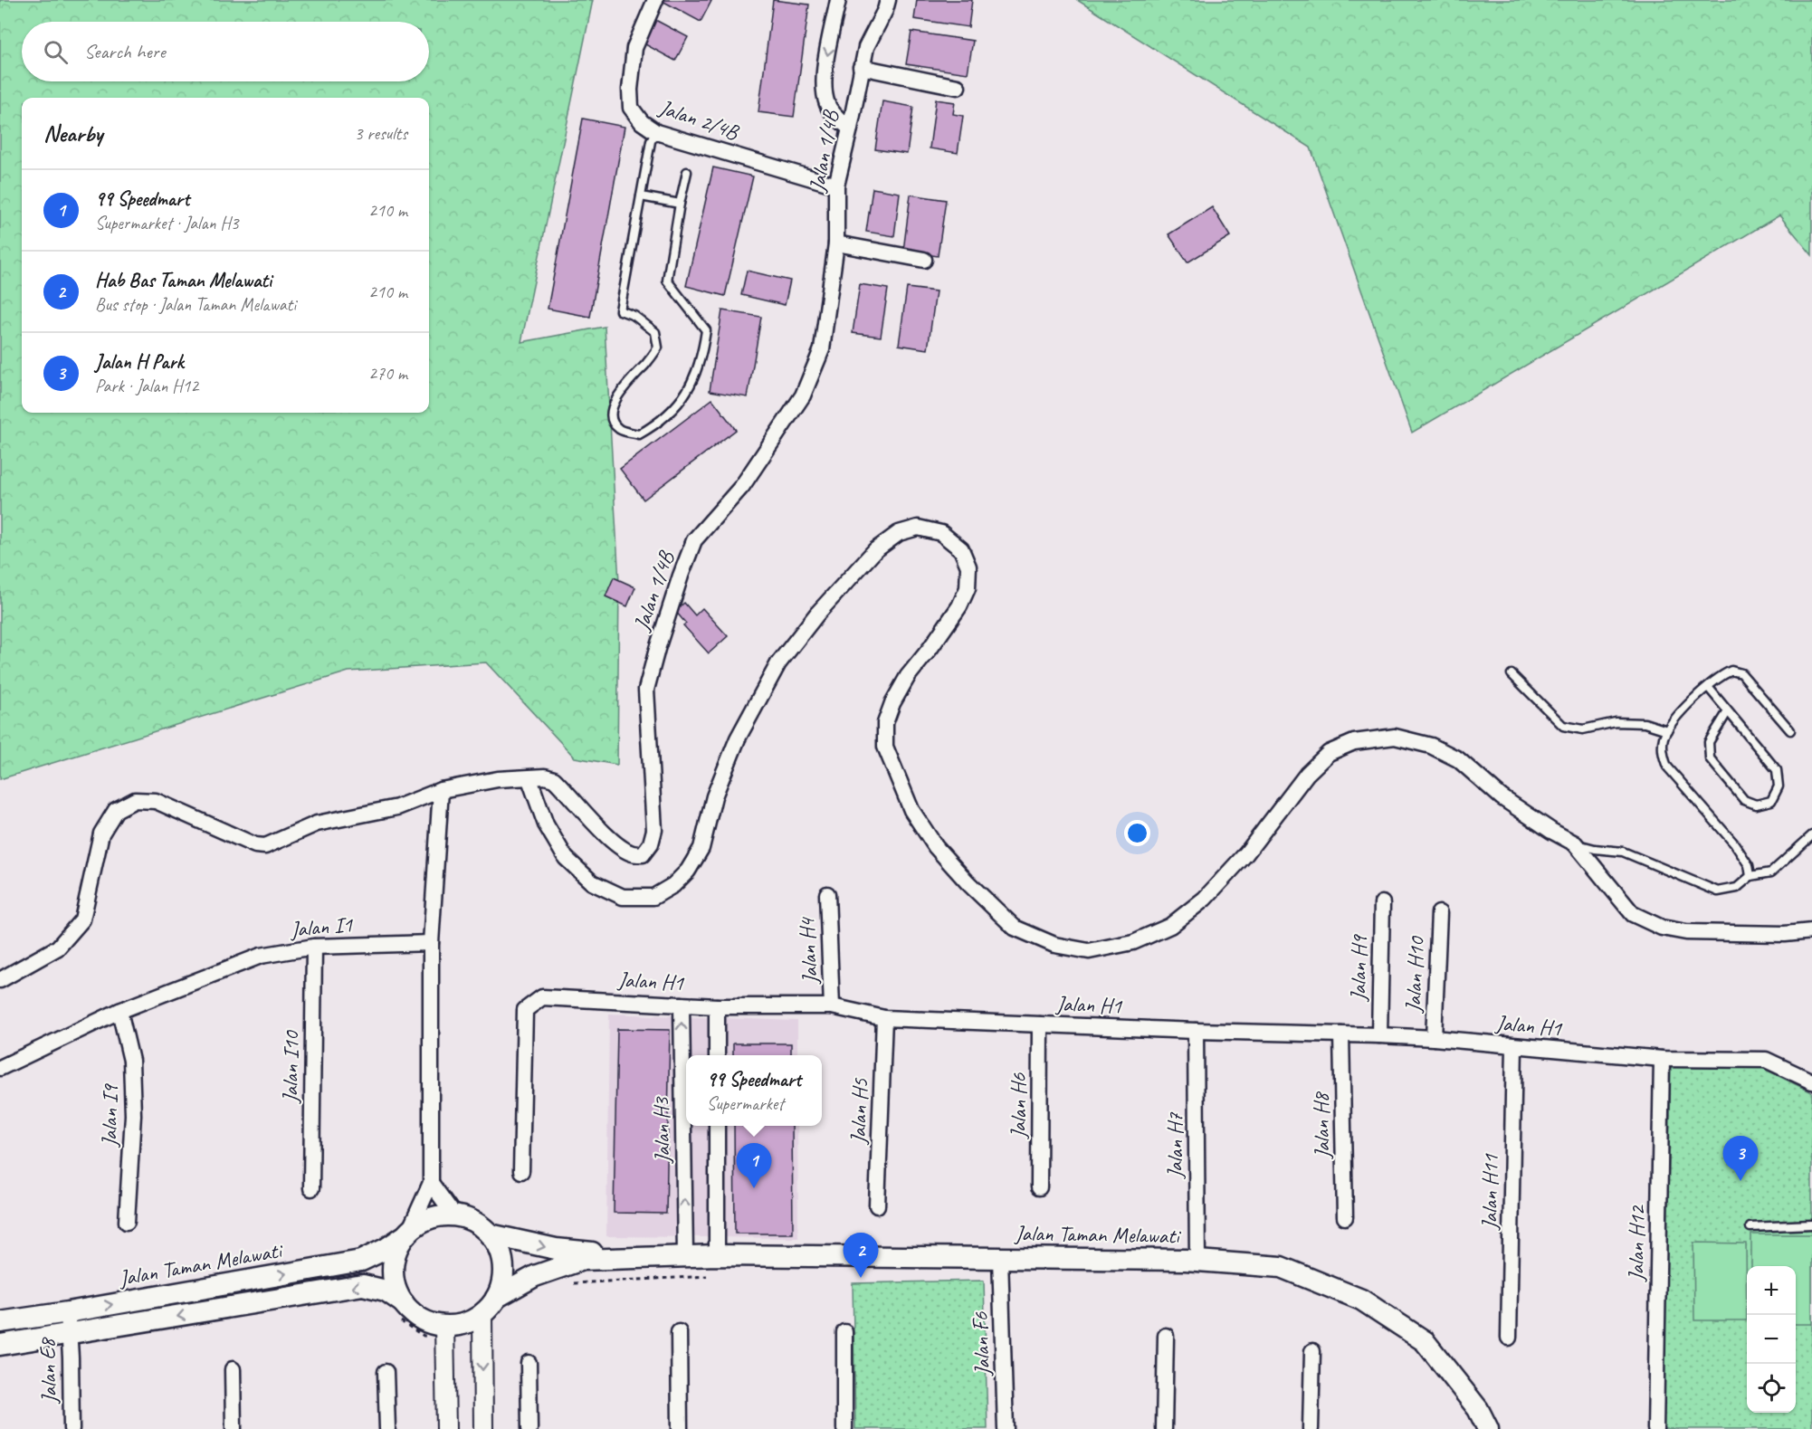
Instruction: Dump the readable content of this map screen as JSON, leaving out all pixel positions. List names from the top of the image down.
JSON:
{
  "streets": {
    "main road": ["Jalan Taman Melawati"],
    "street": [
      "Jalan 2/4B",
      "Jalan 1/4B",
      "Jalan I1",
      "Jalan H4",
      "Jalan H9",
      "Jalan H10",
      "Jalan H1",
      "Jalan I10",
      "Jalan H6",
      "Jalan H5",
      "Jalan I9",
      "Jalan H8",
      "Jalan H3",
      "Jalan H7",
      "Jalan H11",
      "Jalan H12",
      "Jalan F6",
      "Jalan E8"
    ]
  },
  "crossings": [
    ["Jalan 2/4B", "Jalan 1/4B"],
    ["Jalan I1", "Jalan I10"],
    ["Jalan I1", "Jalan I9"],
    ["Jalan H4", "Jalan H1"],
    ["Jalan H9", "Jalan H1"],
    ["Jalan H10", "Jalan H1"],
    ["Jalan H1", "Jalan H6"],
    ["Jalan H1", "Jalan H5"],
    ["Jalan H1", "Jalan H8"],
    ["Jalan H1", "Jalan H3"],
    ["Jalan H1", "Jalan H7"],
    ["Jalan H1", "Jalan H11"],
    ["Jalan H1", "Jalan H12"],
    ["Jalan H3", "Jalan Taman Melawati"],
    ["Jalan H7", "Jalan Taman Melawati"],
    ["Jalan Taman Melawati", "Jalan F6"],
    ["Jalan Taman Melawati", "Jalan E8"]
  ],
  "page": {
    "search": "Search here",
    "heading": ["Nearby", "3 results"],
    "list": [
      {
        "mark": "1",
        "name": "99 Speedmart",
        "note": "Supermarket · Jalan H3",
        "value": "210 m"
      },
      {
        "mark": "2",
        "name": "Hab Bas Taman Melawati",
        "note": "Bus stop · Jalan Taman Melawati",
        "value": "210 m"
      },
      {
        "mark": "3",
        "name": "Jalan H Park",
        "note": "Park · Jalan H12",
        "value": "270 m"
      }
    ],
    "popup": ["99 Speedmart", "Supermarket"],
    "pins": ["3", "1", "2"],
    "map_buttons": ["+", "−"]
  }
}
